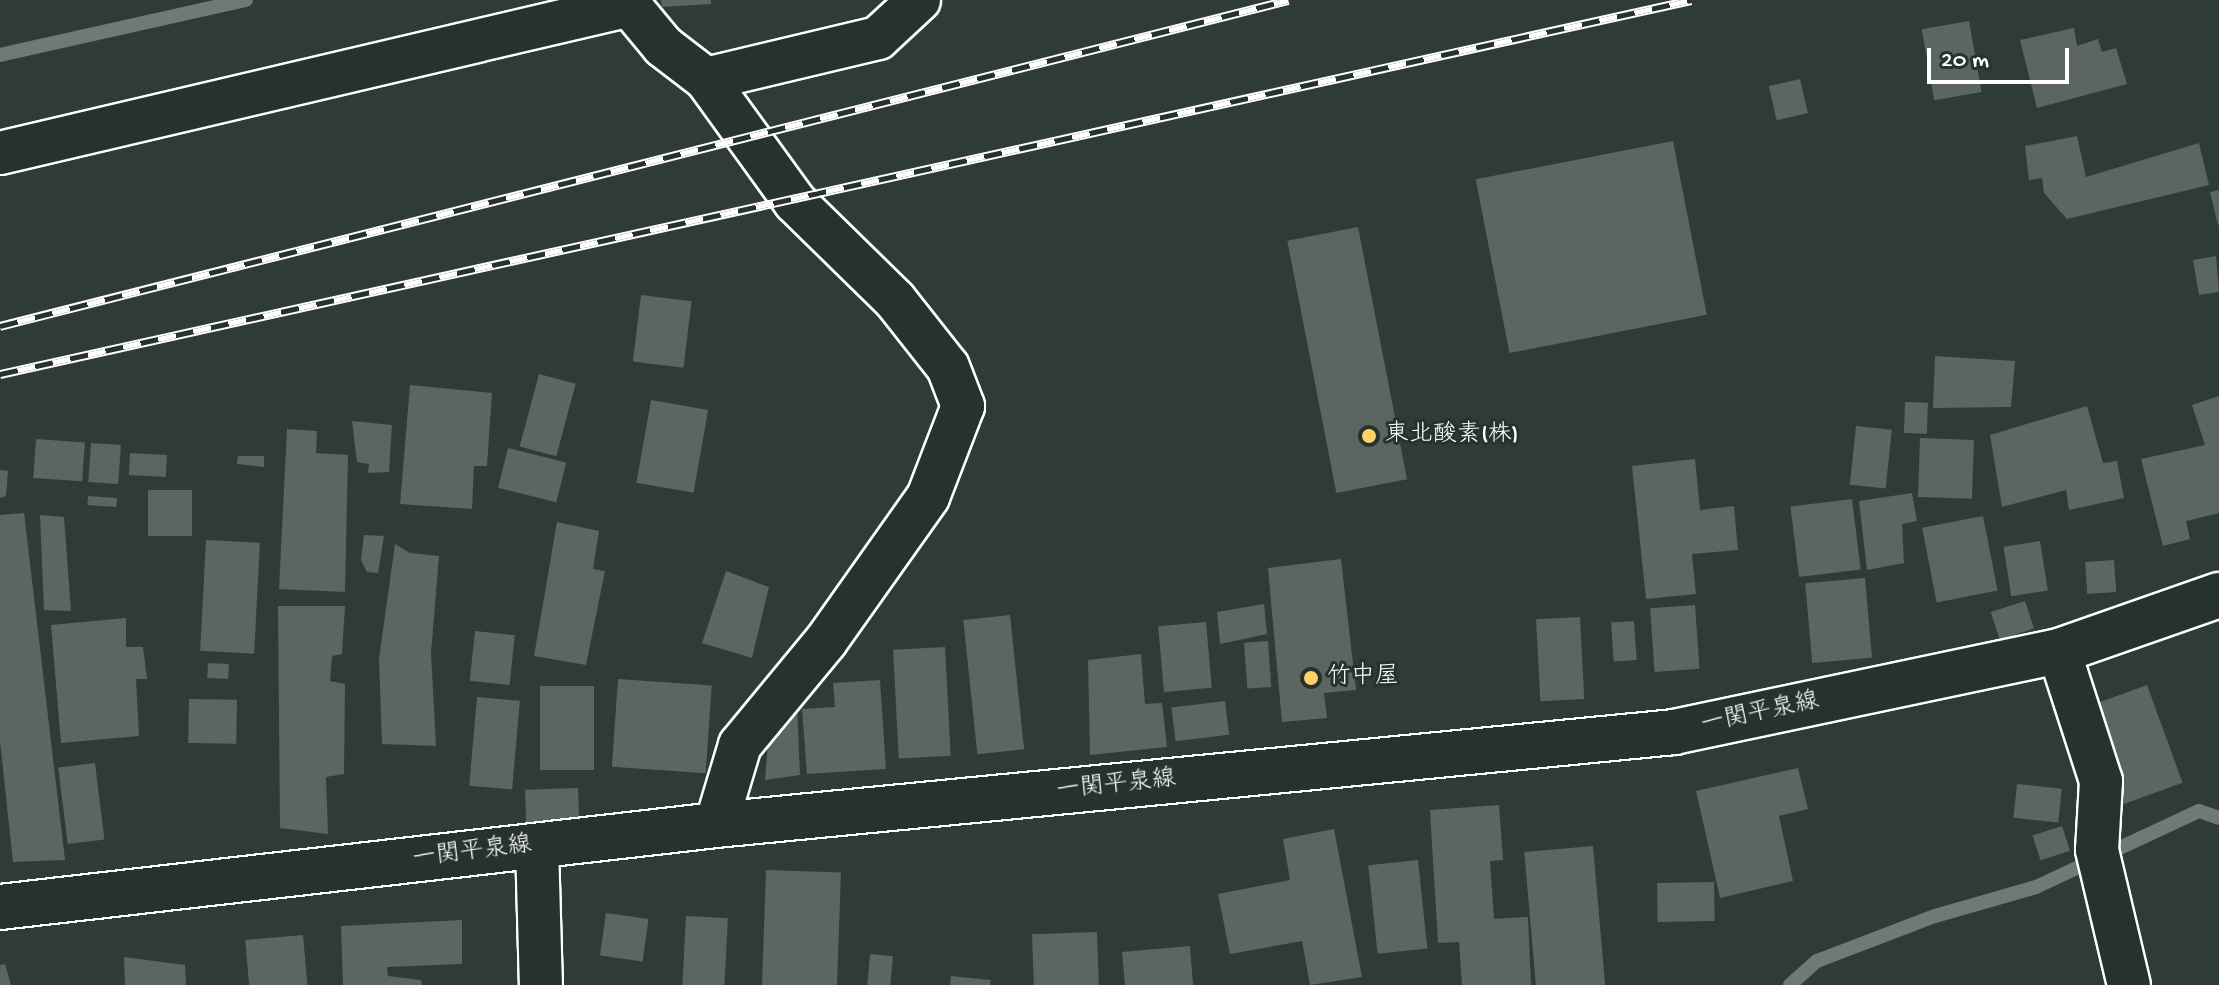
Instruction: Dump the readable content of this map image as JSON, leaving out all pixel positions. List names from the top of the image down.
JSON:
{
  "streets": {
    "main road": ["一関平泉線"]
  },
  "places": ["東北酸素(株)", "竹中屋"],
  "scale_bar": "20 m"
}
